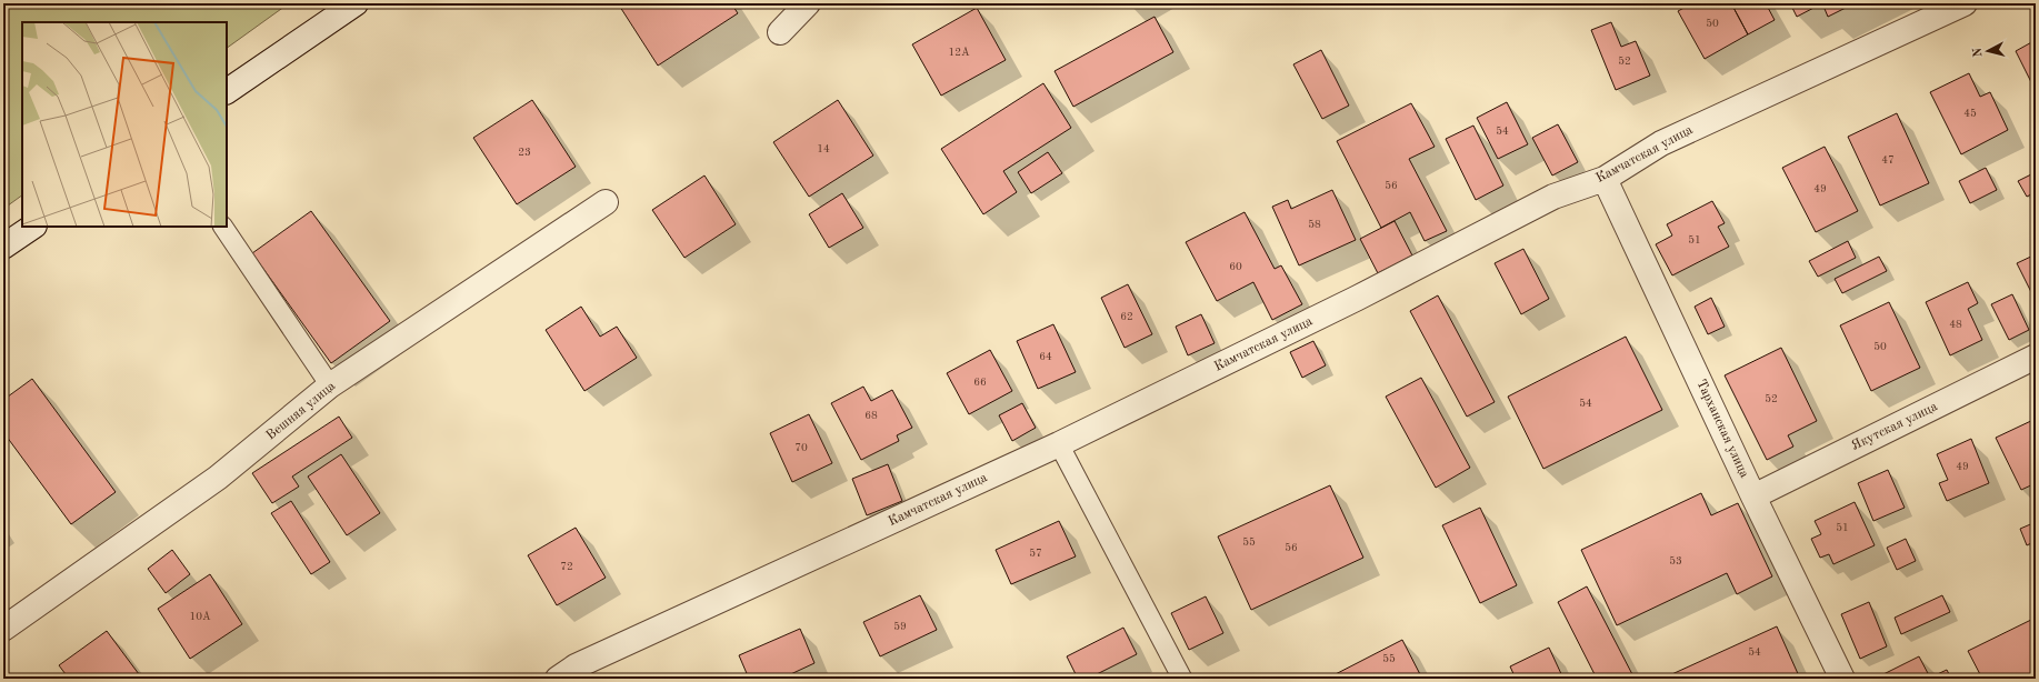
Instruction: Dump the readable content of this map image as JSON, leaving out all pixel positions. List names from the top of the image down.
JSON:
{
  "streets": {
    "street": [
      "Камчатская улица",
      "Вешняя улица",
      "Якутская улица",
      "Тарханская улица"
    ]
  },
  "crossings": [
    ["Камчатская улица", "Тарханская улица"],
    ["Якутская улица", "Тарханская улица"]
  ],
  "house_numbers": [
    "50",
    "12А",
    "52",
    "45",
    "54",
    "14",
    "23",
    "47",
    "56",
    "49",
    "58",
    "51",
    "60",
    "62",
    "48",
    "50",
    "64",
    "66",
    "52",
    "54",
    "68",
    "70",
    "49",
    "51",
    "55",
    "56",
    "57",
    "53",
    "72",
    "10А",
    "59",
    "54",
    "55"
  ],
  "north": "left"
}
